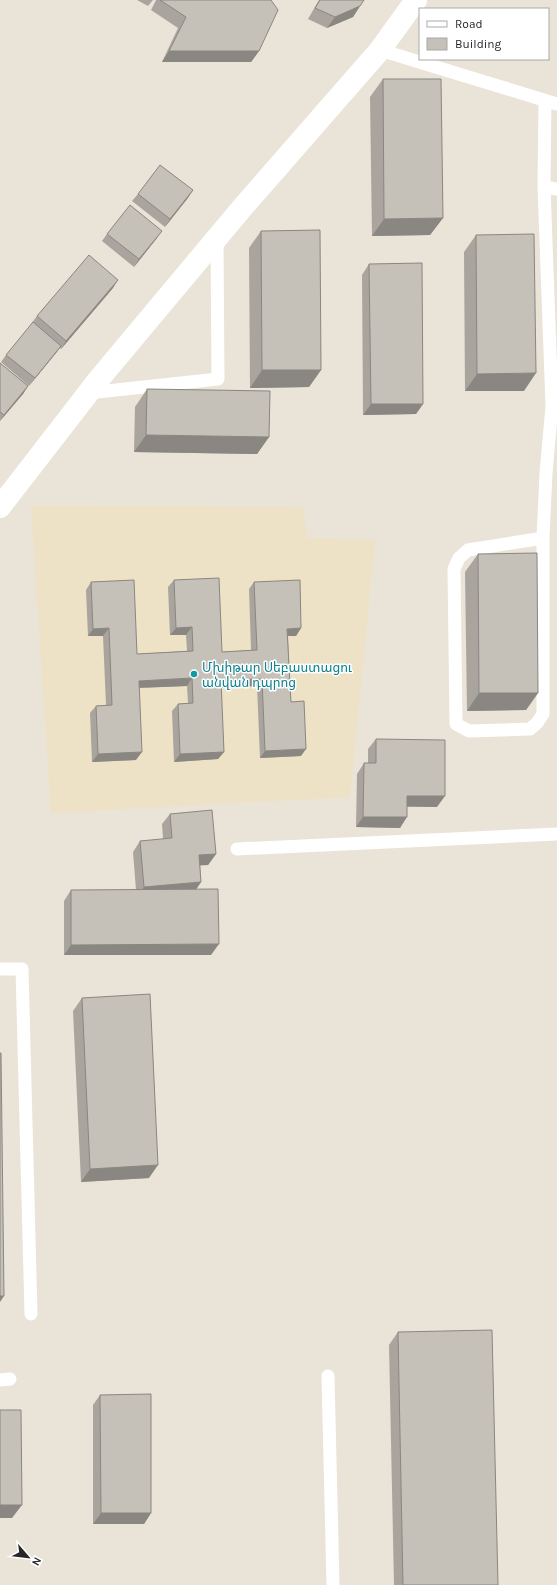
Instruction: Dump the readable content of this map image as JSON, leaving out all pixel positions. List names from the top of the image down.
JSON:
{
  "places": ["Մխիթար Սեբաստացու անվան դպրոց"],
  "legend": ["Road", "Building"],
  "north": "bottom right"
}
